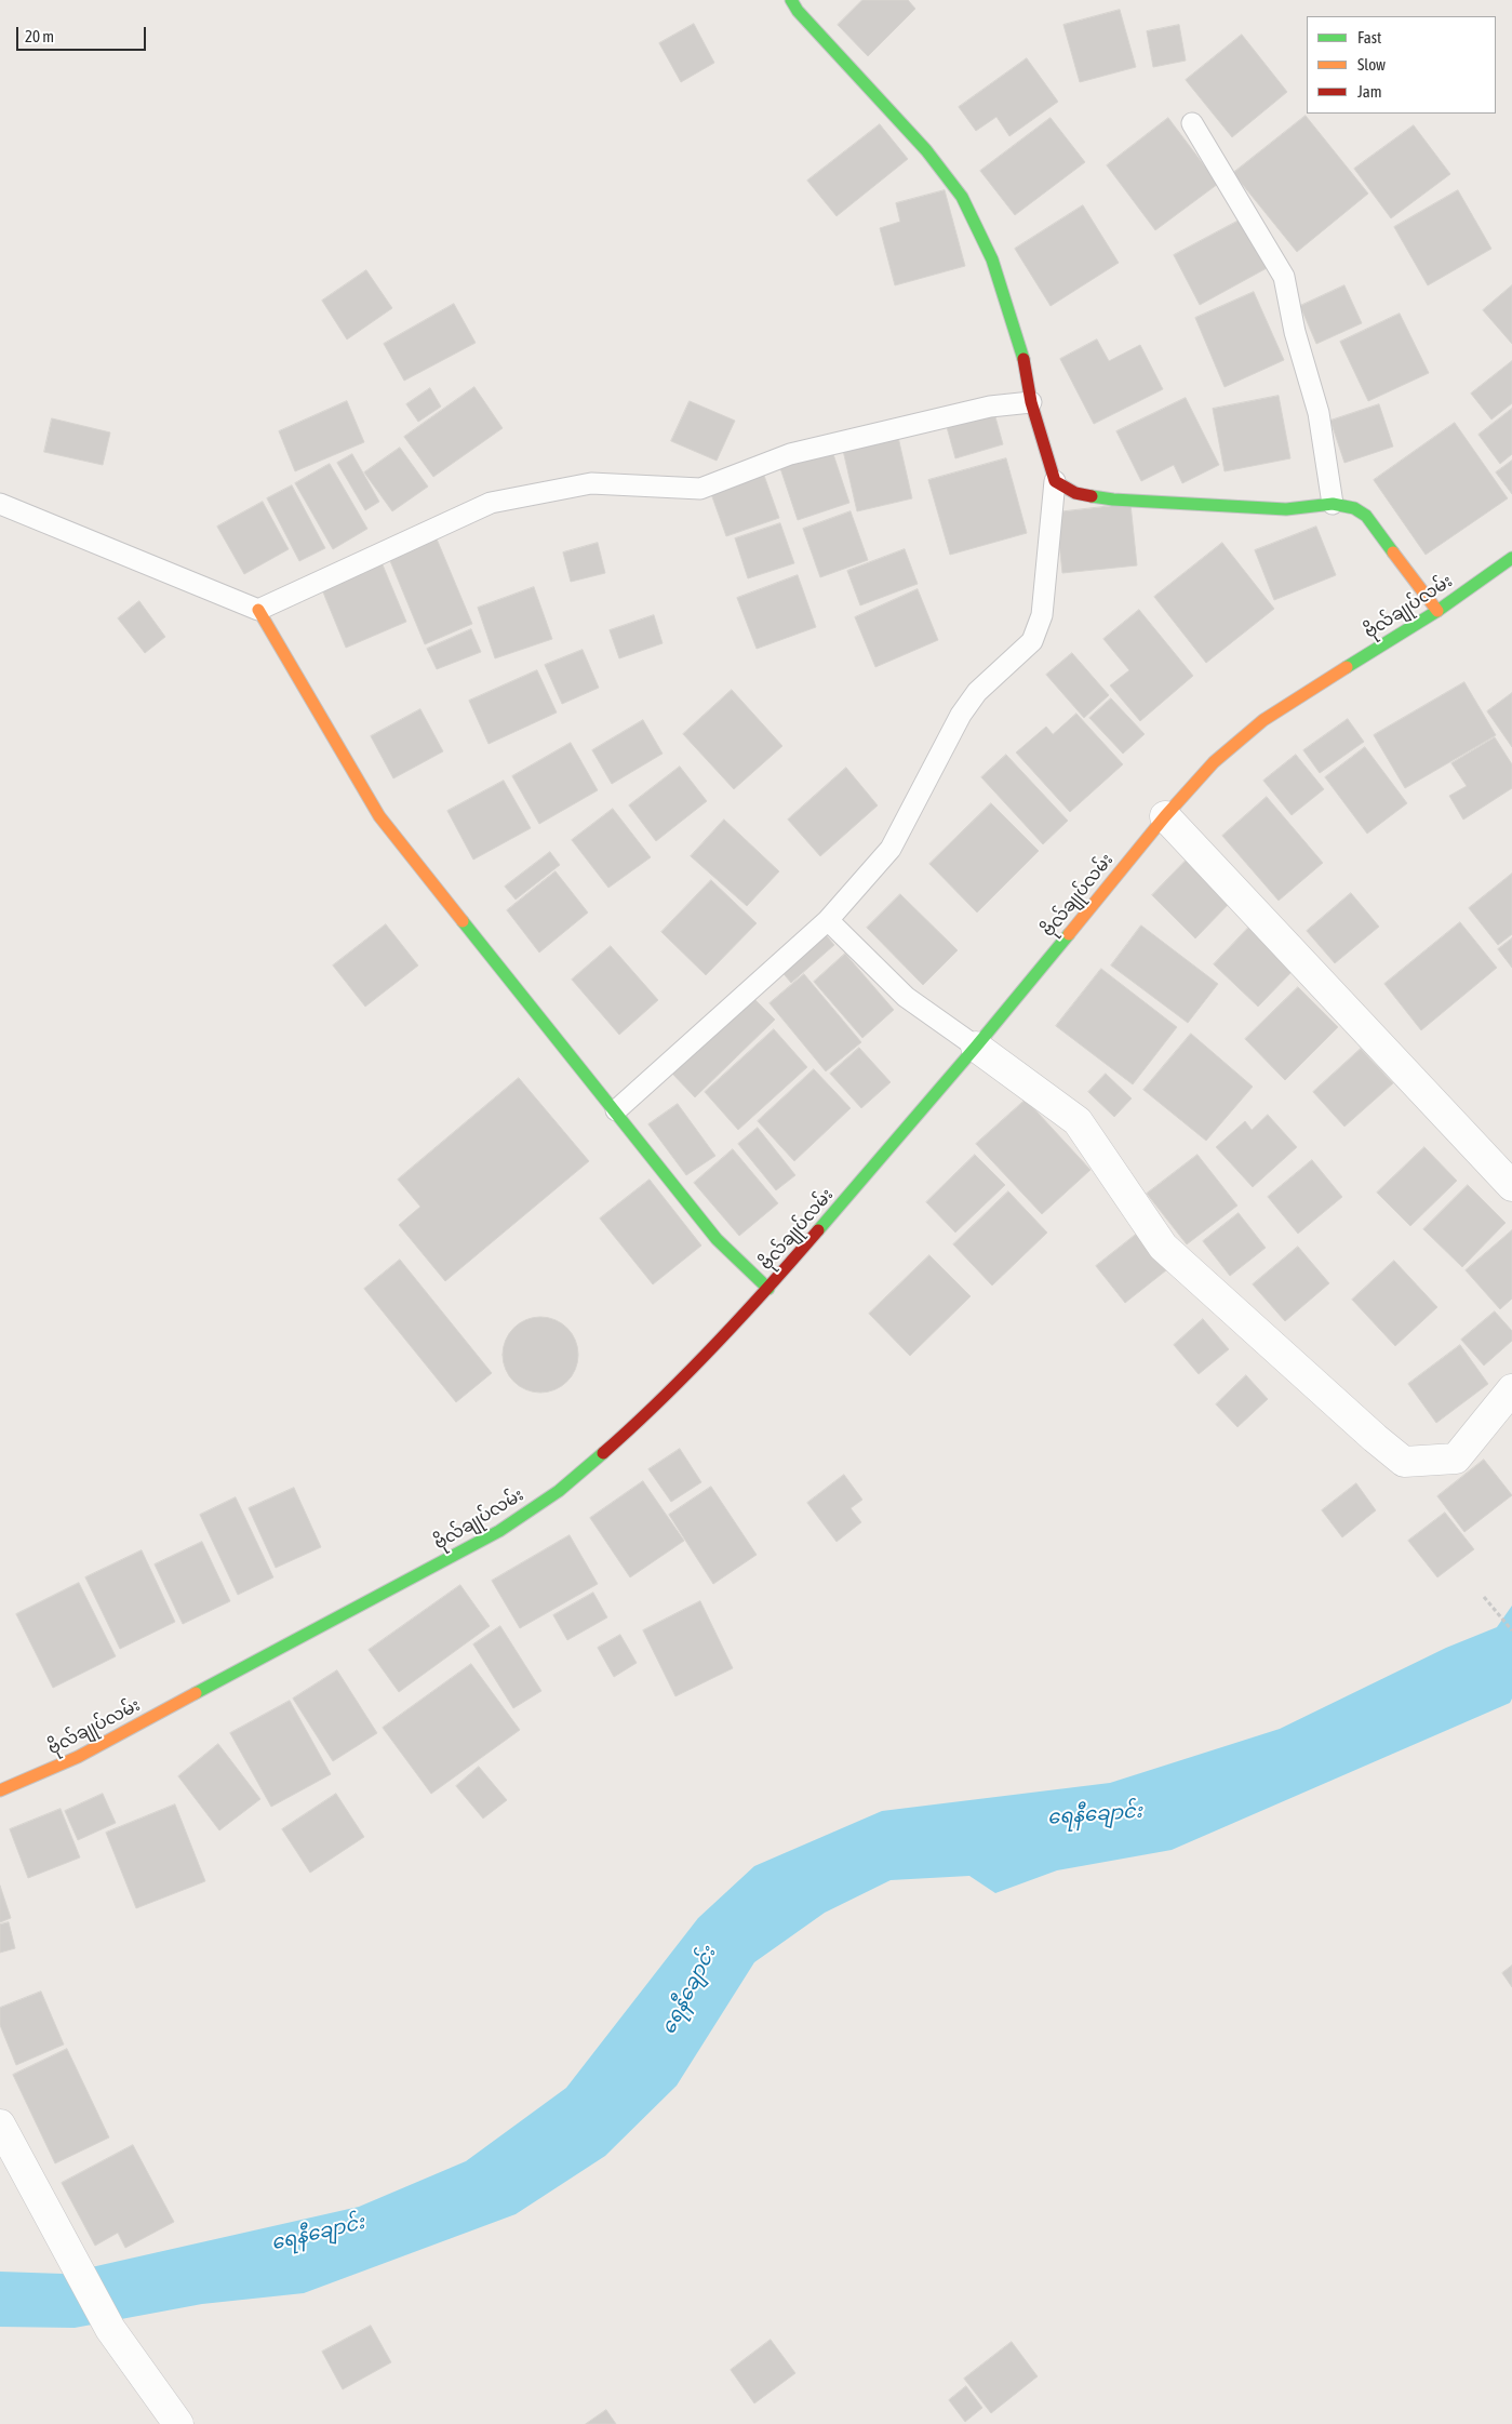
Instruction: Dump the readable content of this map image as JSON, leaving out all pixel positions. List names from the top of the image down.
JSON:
{
  "streets": {
    "main road": ["ဗိုလ်‌ချုပ်‌လမ်း"]
  },
  "water": ["ရေနီချောင်း"],
  "legend": ["Fast", "Slow", "Jam"],
  "scale_bar": "20 m"
}
